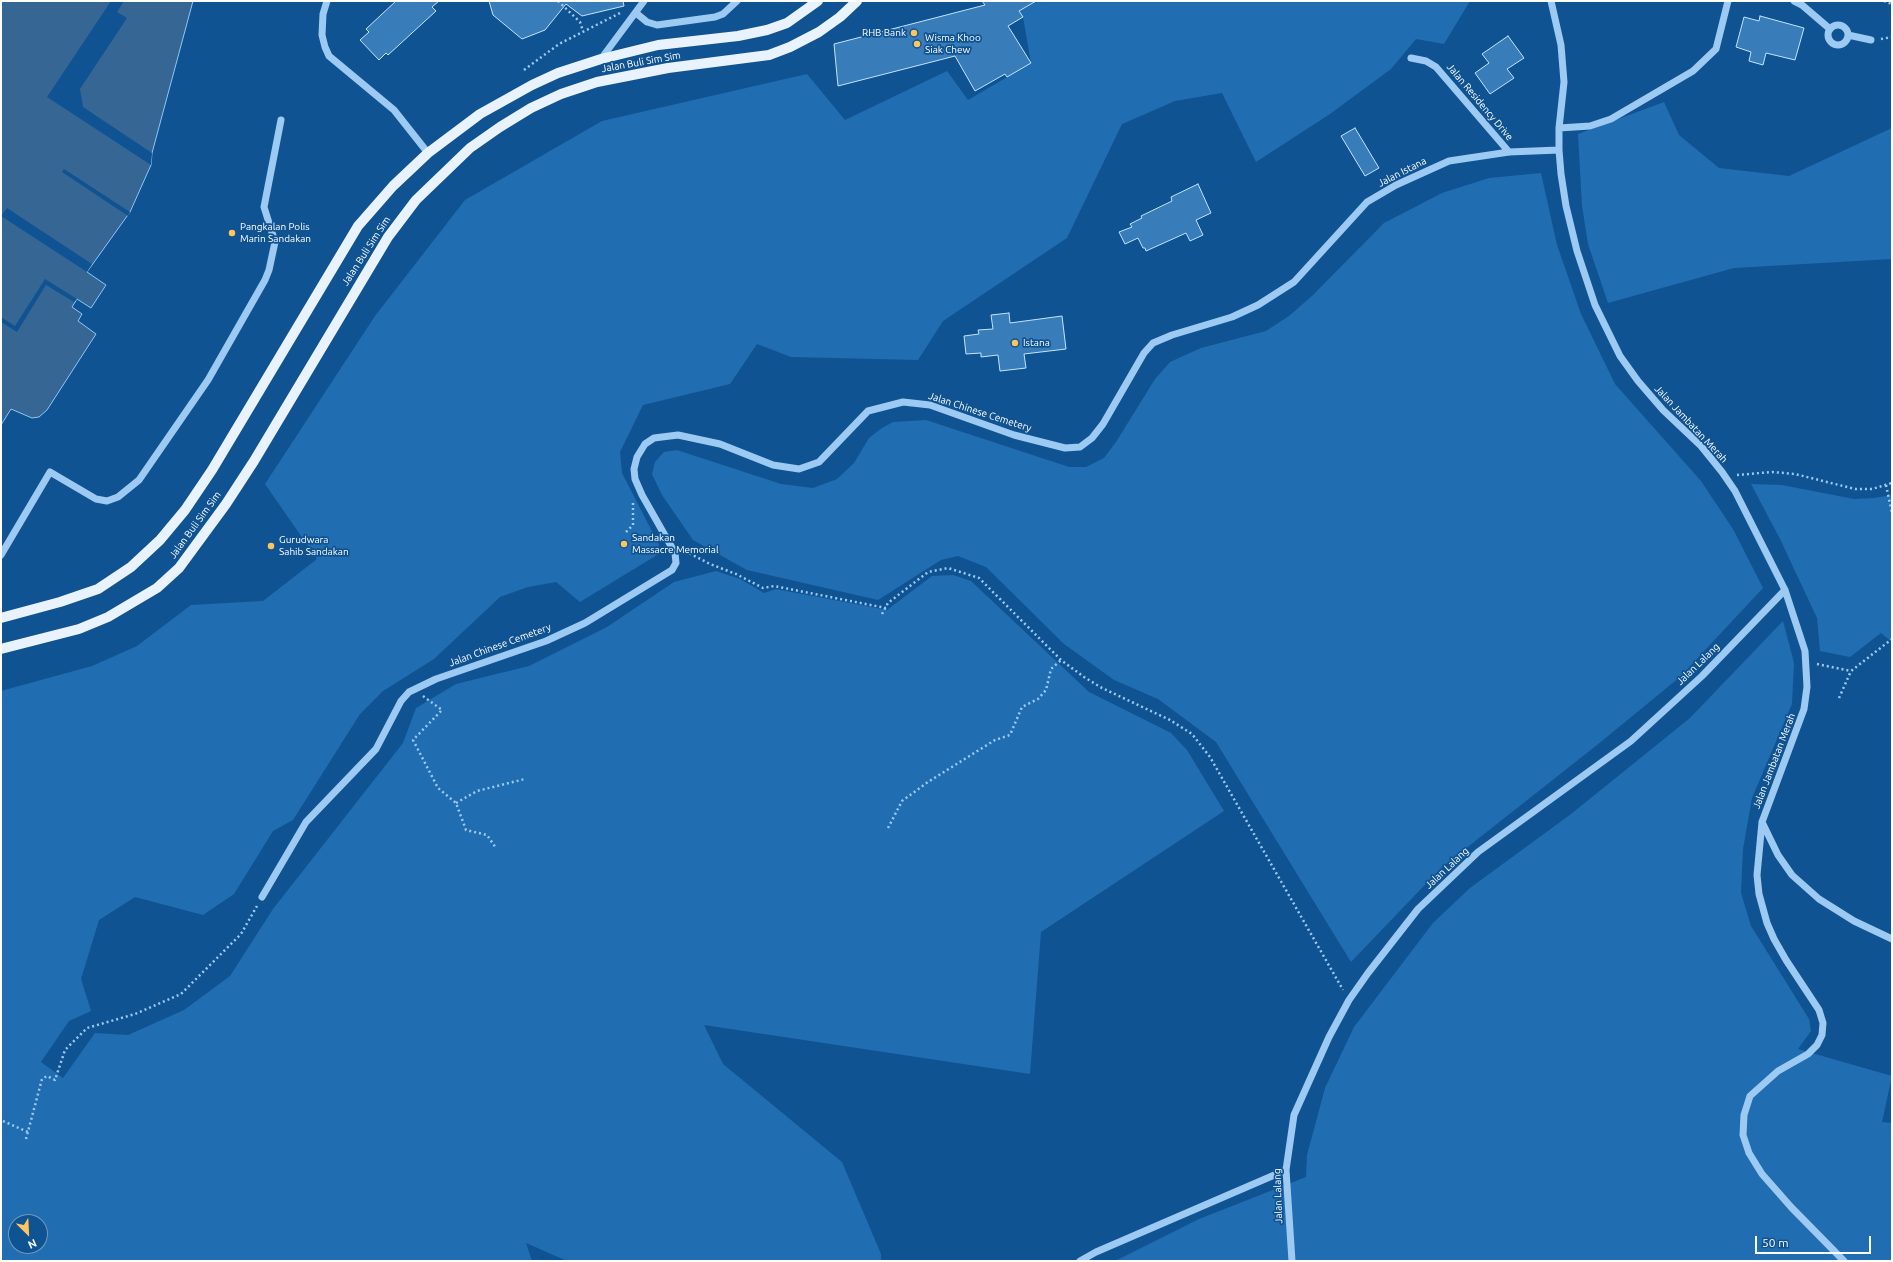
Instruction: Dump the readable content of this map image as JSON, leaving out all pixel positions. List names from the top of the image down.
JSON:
{
  "streets": {
    "main road": ["Jalan Buli Sim Sim"],
    "street": [
      "Jalan Residency Drive",
      "Jalan Istana",
      "Jalan Chinese Cemetery",
      "Jalan Jambatan Merah",
      "Jalan Lalang"
    ]
  },
  "crossings": [
    ["Jalan Residency Drive", "Jalan Istana"],
    ["Jalan Istana", "Jalan Chinese Cemetery"],
    ["Jalan Istana", "Jalan Jambatan Merah"],
    ["Jalan Jambatan Merah", "Jalan Lalang"]
  ],
  "places": [
    "RHB Bank",
    "Wisma Khoo Siak Chew",
    "Pangkalan Polis Marin Sandakan",
    "Istana",
    "Sandakan Massacre Memorial",
    "Gurudwara Sahib Sandakan"
  ],
  "scale_bar": "50 m",
  "north": "bottom right"
}
